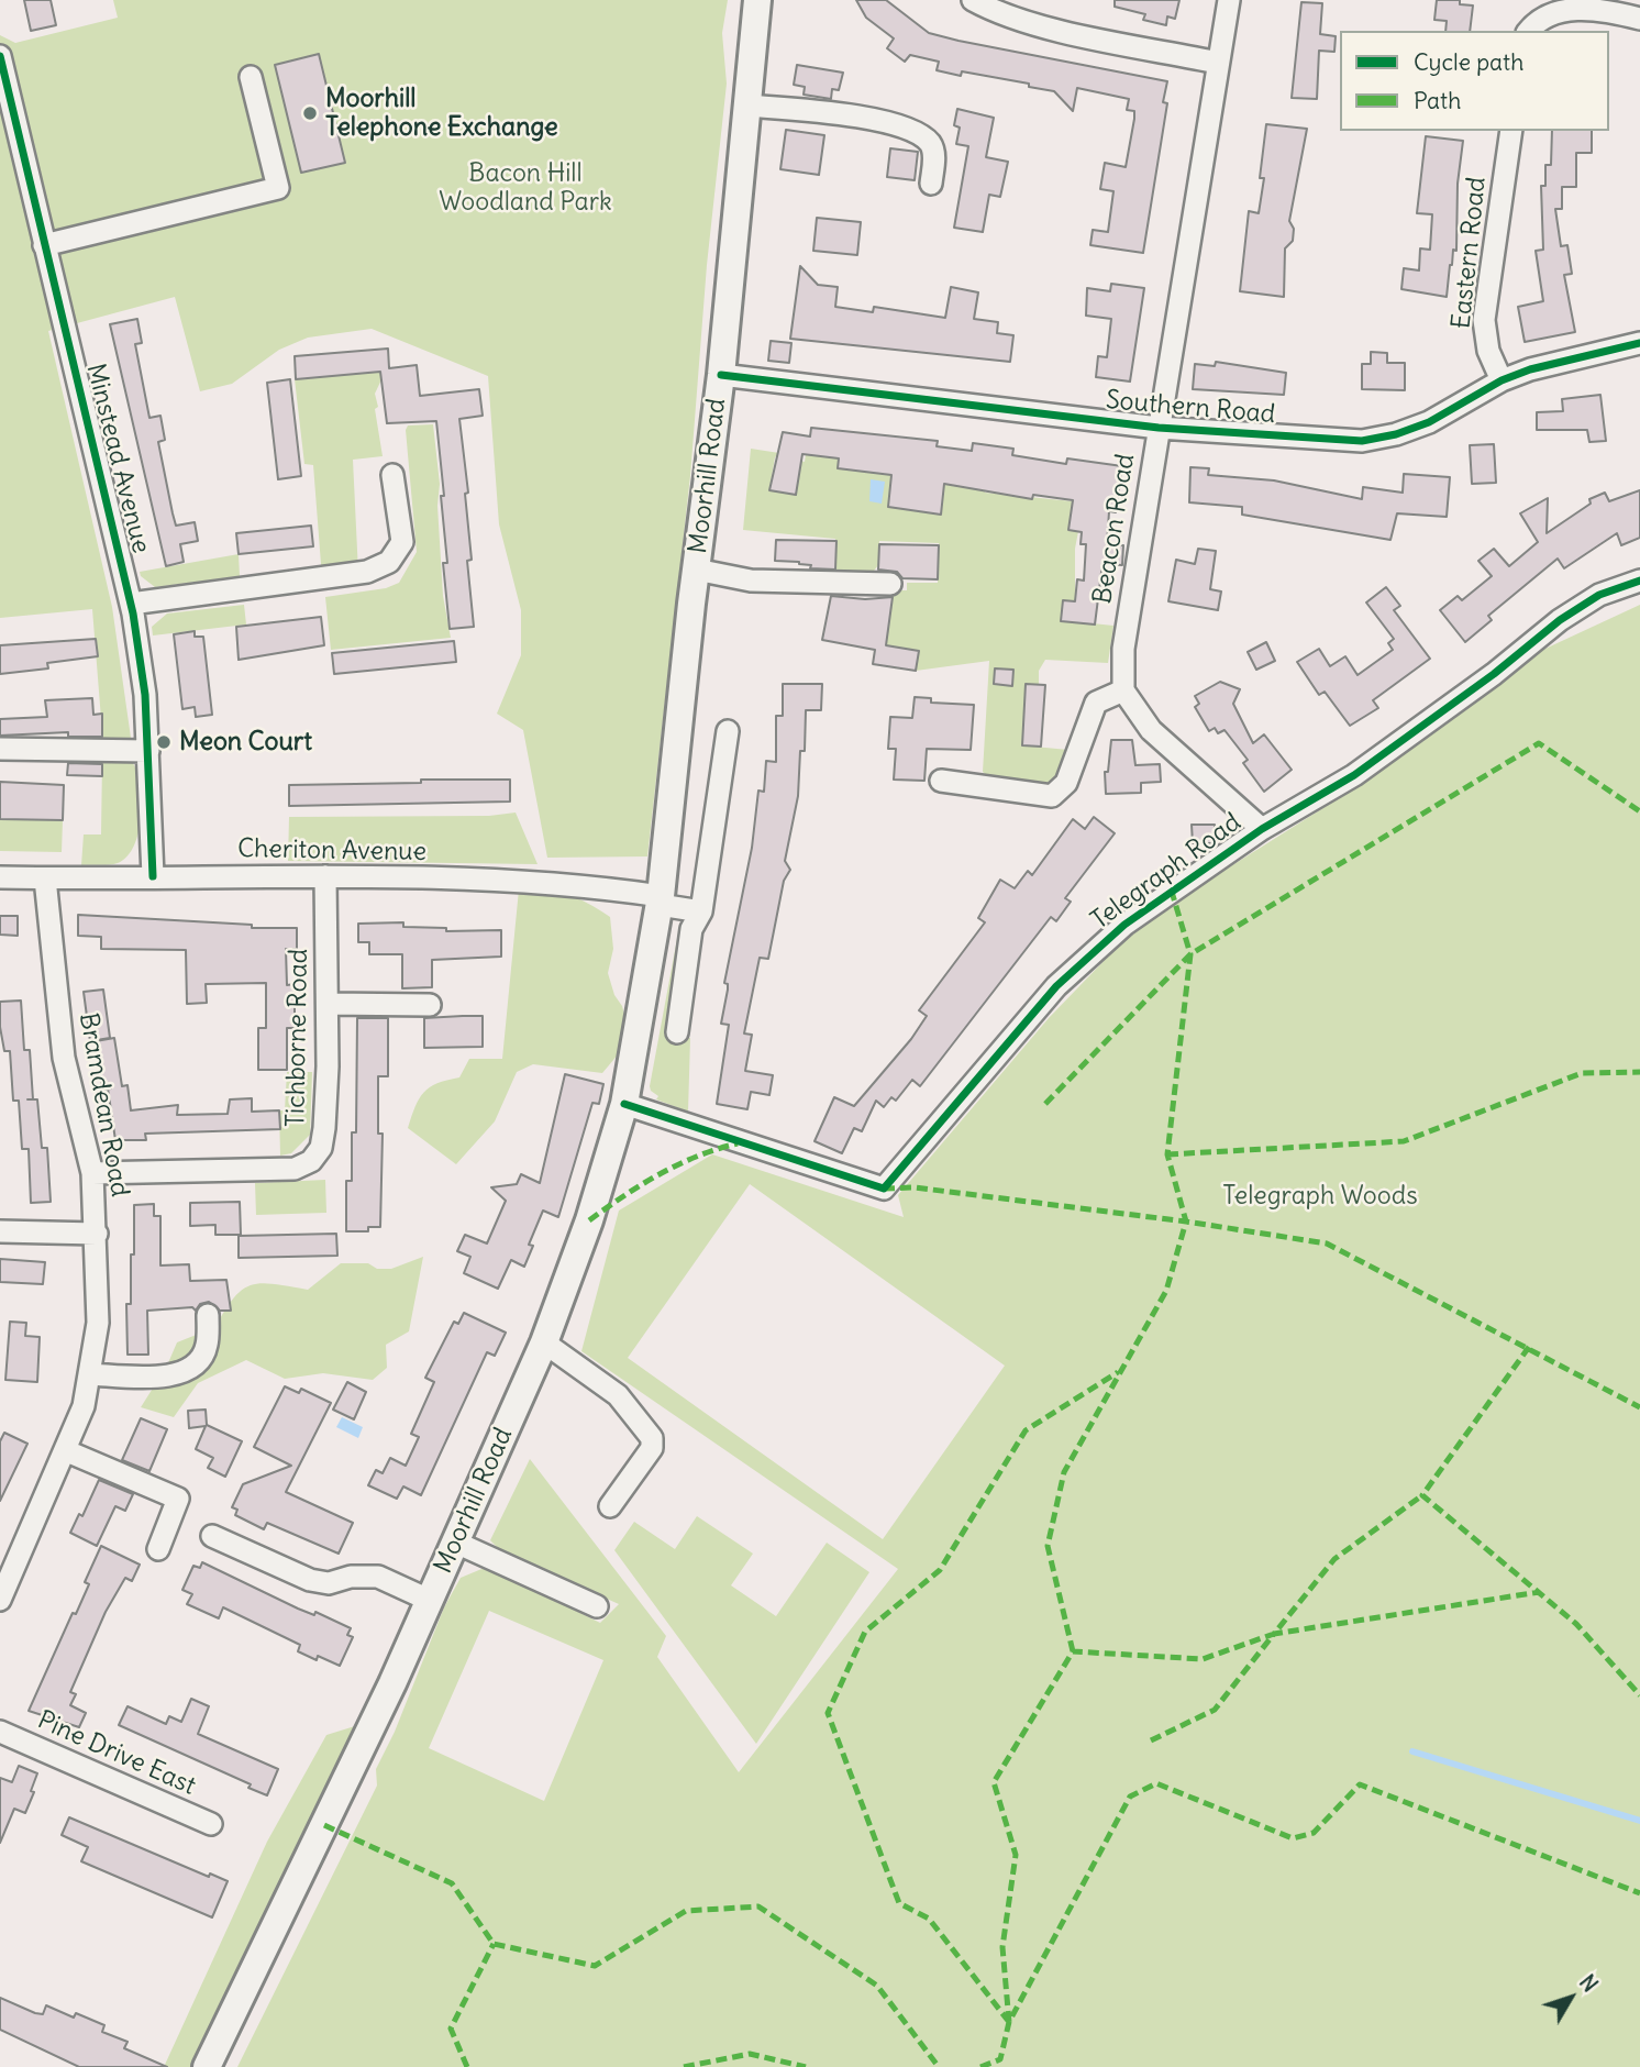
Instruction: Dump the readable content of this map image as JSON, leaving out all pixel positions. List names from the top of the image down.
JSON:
{
  "streets": {
    "main road": ["Moorhill Road"],
    "street": [
      "Eastern Road",
      "Southern Road",
      "Minstead Avenue",
      "Beacon Road",
      "Cheriton Avenue",
      "Telegraph Road",
      "Tichborne Road",
      "Bramdean Road",
      "Pine Drive East"
    ]
  },
  "crossings": [
    ["Eastern Road", "Southern Road"],
    ["Southern Road", "Moorhill Road"],
    ["Southern Road", "Beacon Road"],
    ["Minstead Avenue", "Cheriton Avenue"],
    ["Moorhill Road", "Cheriton Avenue"],
    ["Moorhill Road", "Telegraph Road"],
    ["Cheriton Avenue", "Tichborne Road"],
    ["Cheriton Avenue", "Bramdean Road"],
    ["Tichborne Road", "Bramdean Road"]
  ],
  "parks": ["Bacon Hill Woodland Park", "Telegraph Woods"],
  "places": ["Moorhill Telephone Exchange", "Meon Court"],
  "legend": ["Cycle path", "Path"],
  "north": "top right"
}
